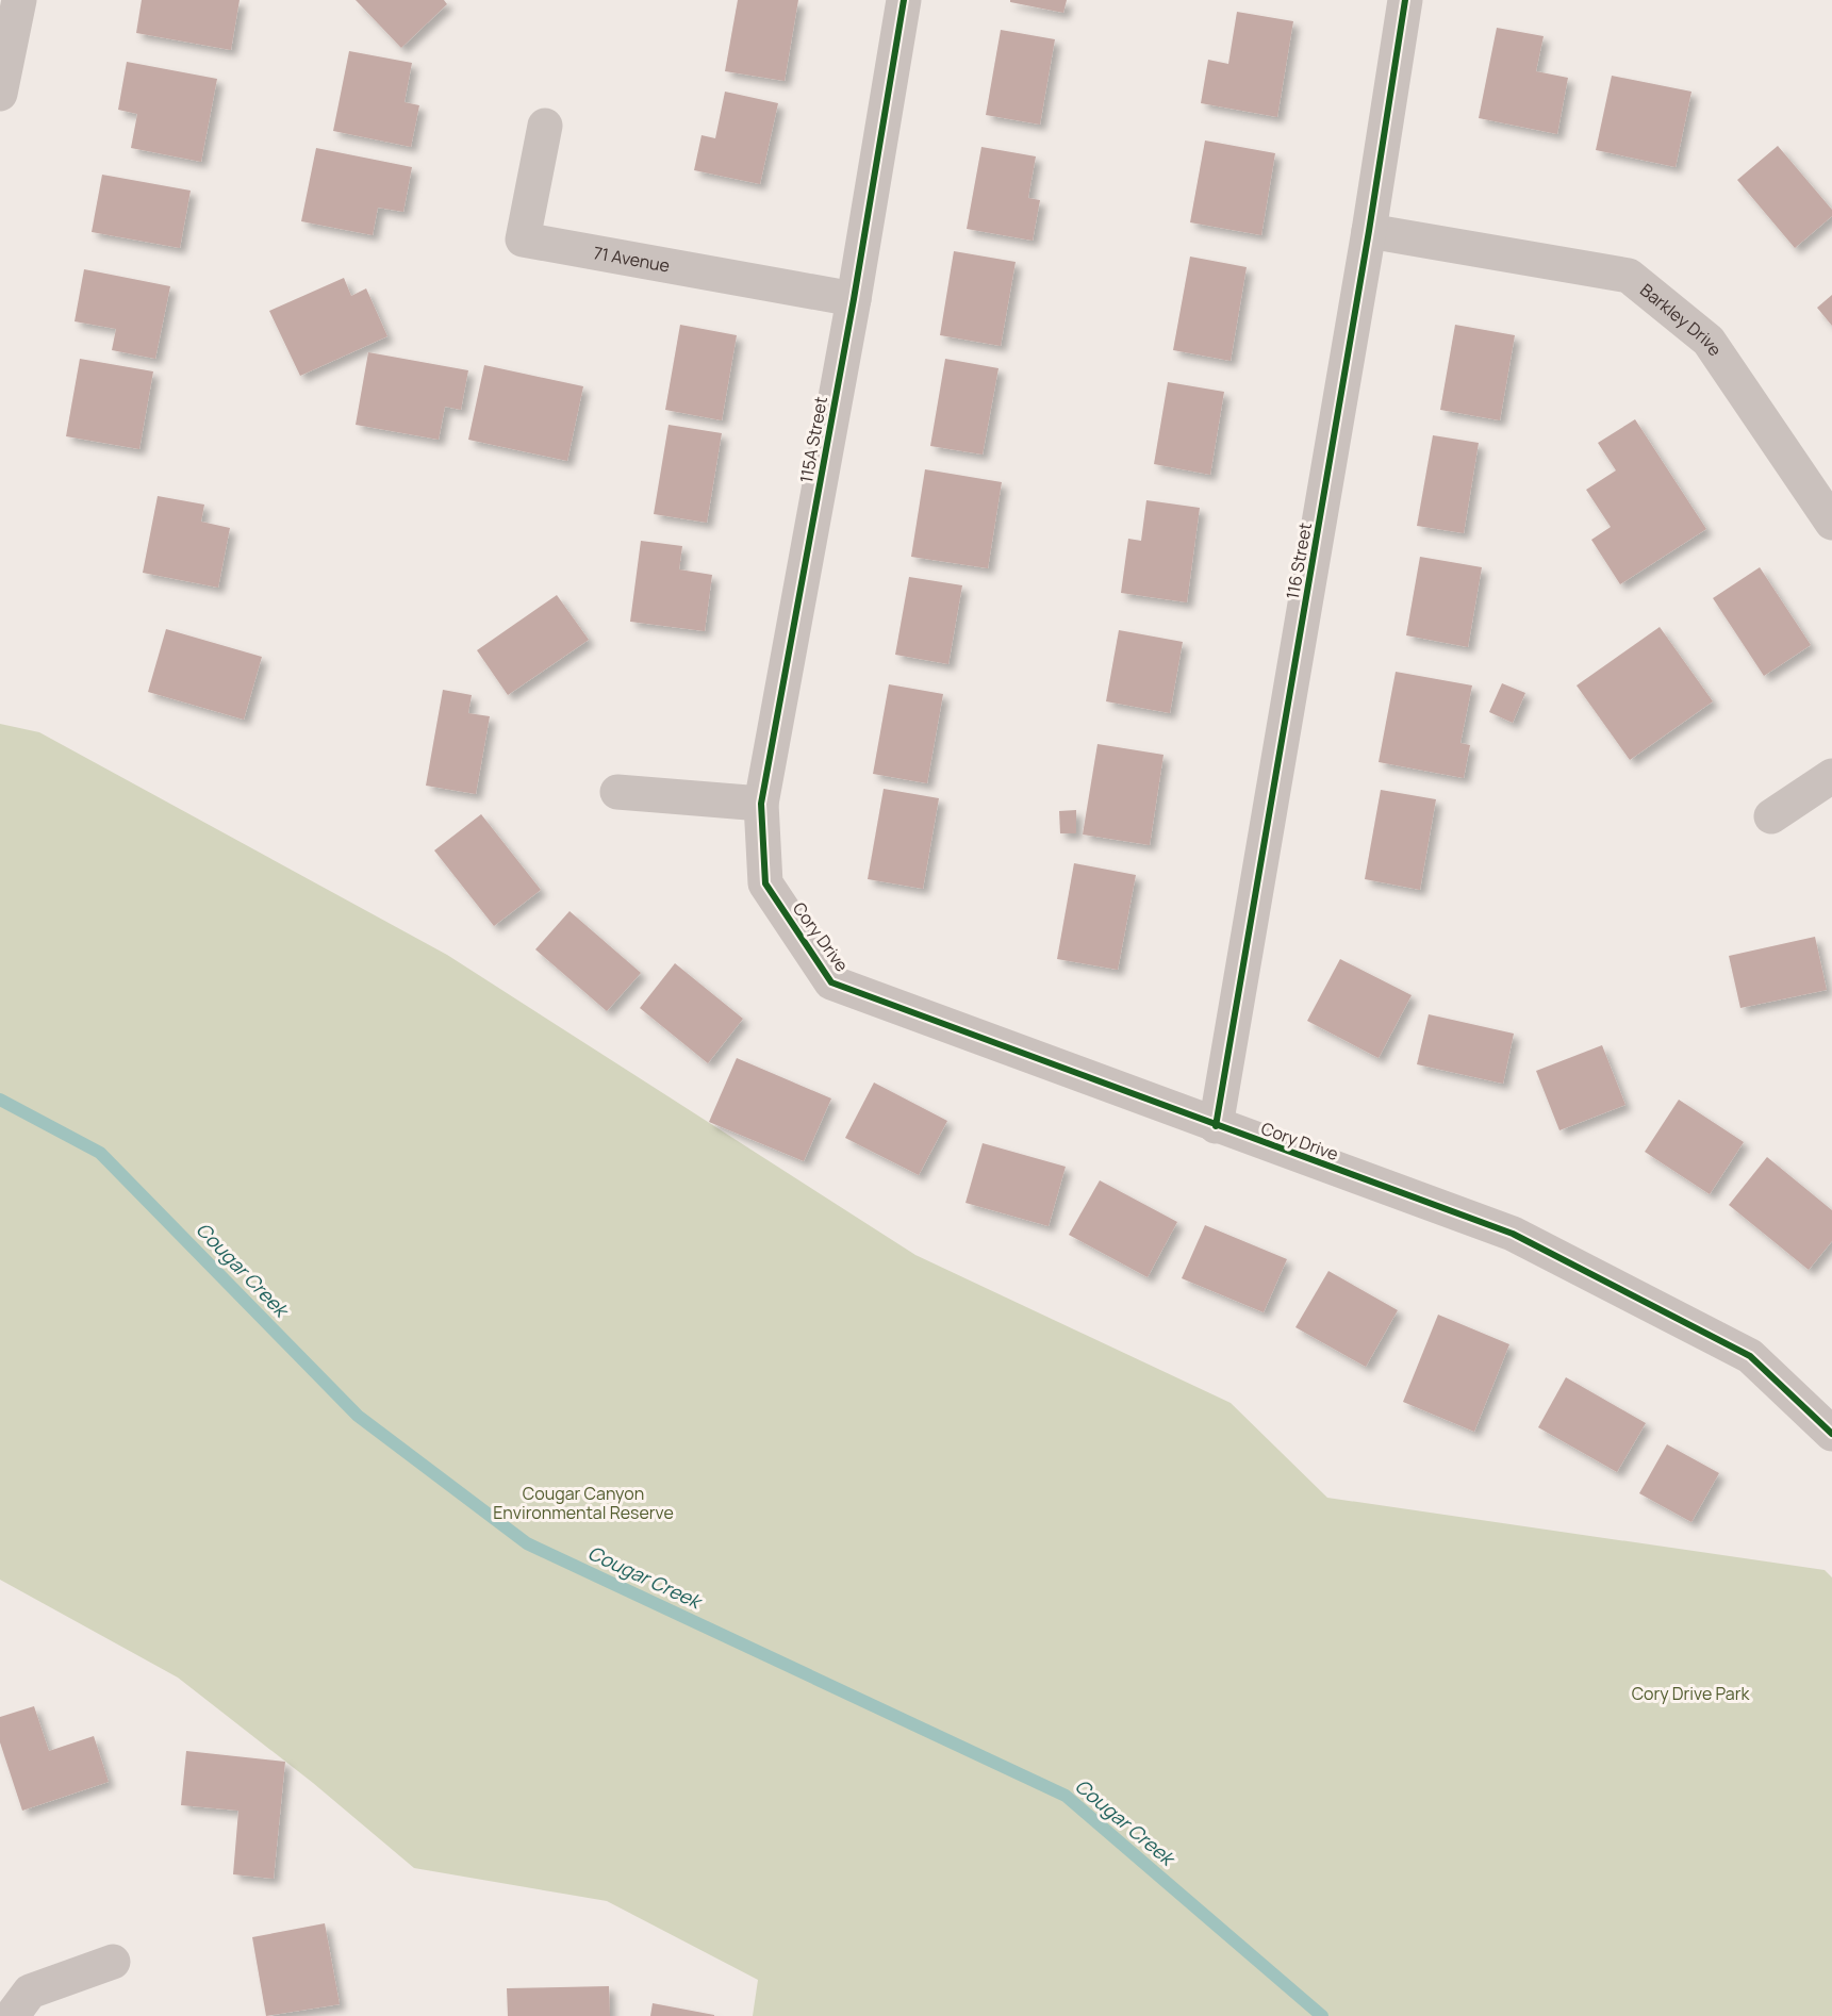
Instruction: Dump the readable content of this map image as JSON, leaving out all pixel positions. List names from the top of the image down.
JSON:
{
  "streets": {
    "street": [
      "71 Avenue",
      "Barkley Drive",
      "115A Street",
      "116 Street",
      "Cory Drive"
    ]
  },
  "crossings": [
    ["71 Avenue", "115A Street"],
    ["Barkley Drive", "116 Street"],
    ["115A Street", "Cory Drive"],
    ["116 Street", "Cory Drive"]
  ],
  "water": ["Cougar Creek"],
  "parks": ["Cougar Canyon Environmental Reserve", "Cory Drive Park"]
}
